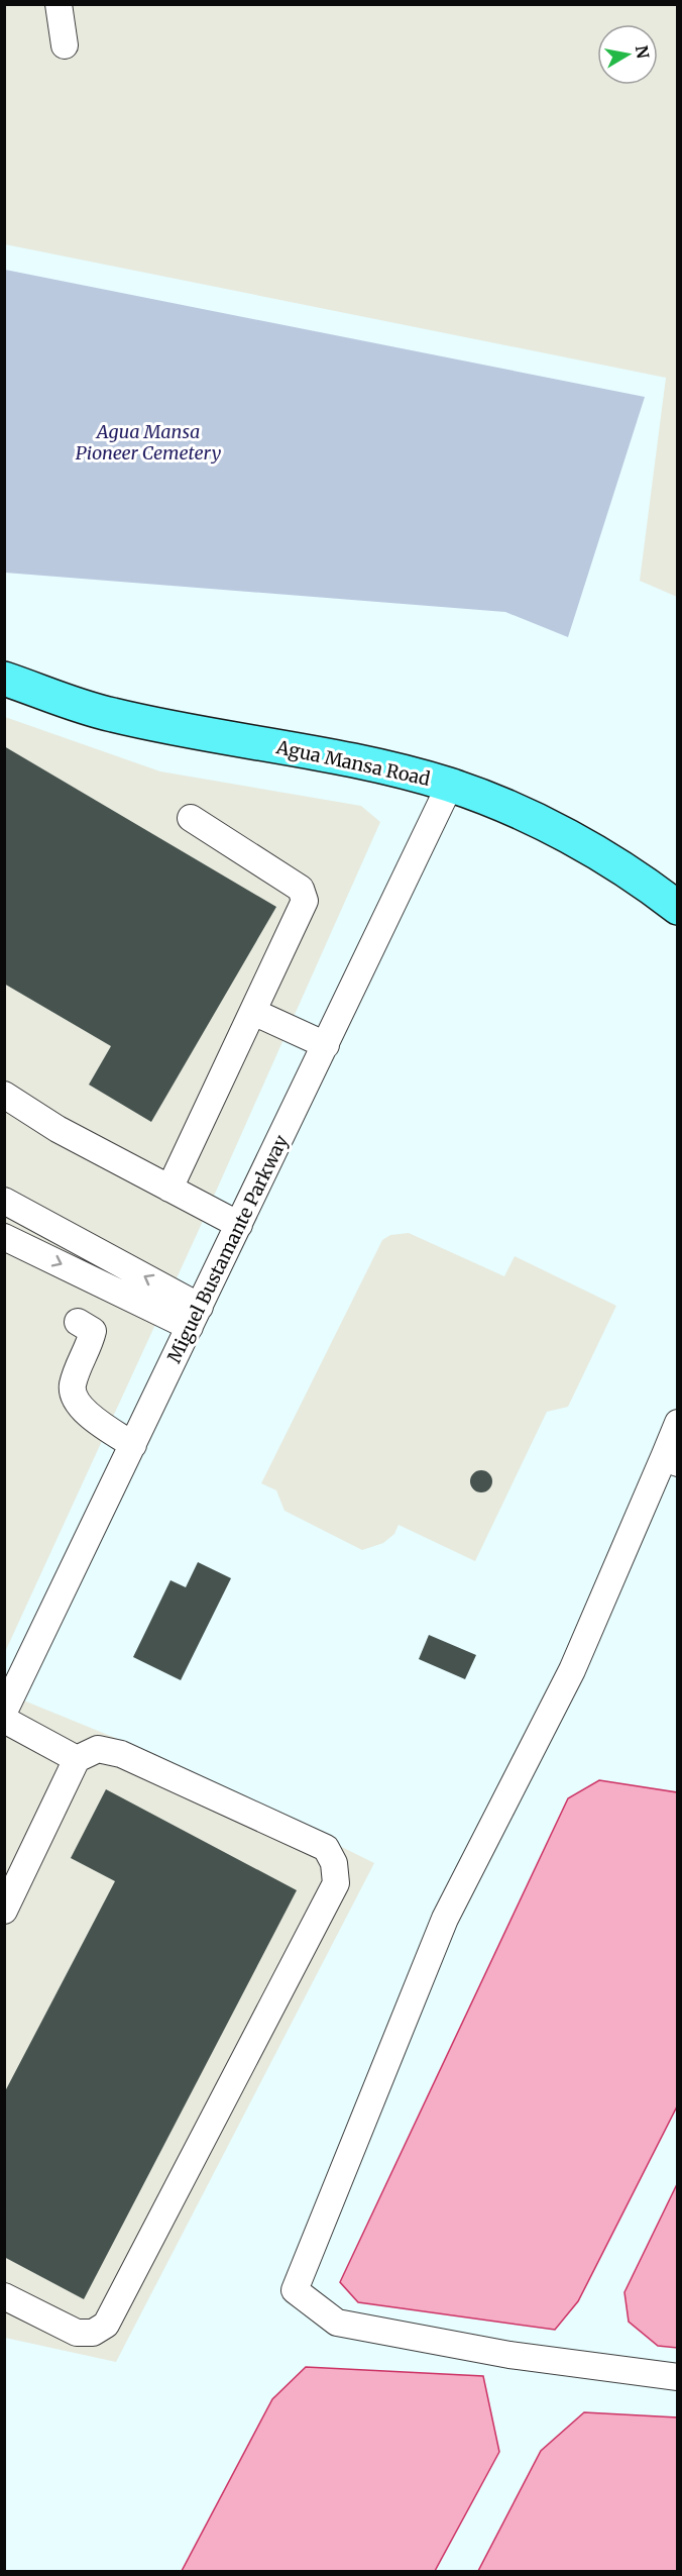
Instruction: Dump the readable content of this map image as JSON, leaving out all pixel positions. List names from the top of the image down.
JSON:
{
  "streets": {
    "main road": ["Agua Mansa Road"],
    "street": ["Miguel Bustamante Parkway"]
  },
  "crossings": [
    ["Agua Mansa Road", "Miguel Bustamante Parkway"]
  ],
  "parks": ["Agua Mansa Pioneer Cemetery"],
  "north": "right"
}
